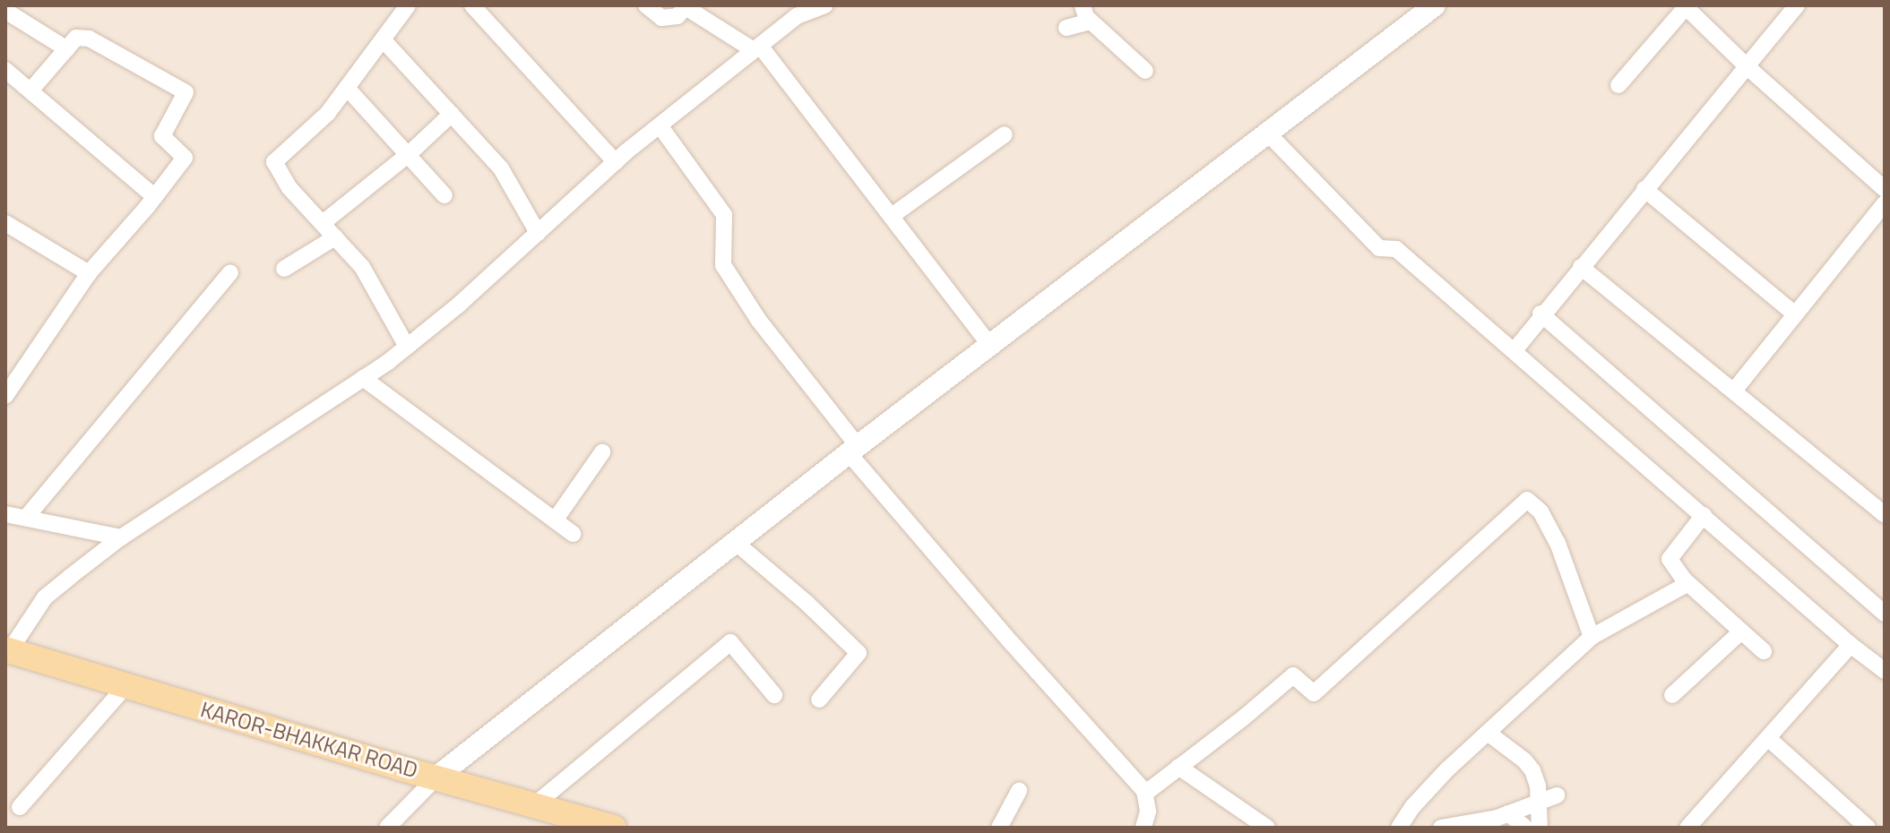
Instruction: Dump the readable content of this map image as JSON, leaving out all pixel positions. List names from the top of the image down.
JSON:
{
  "streets": {
    "main road": ["KAROR-BHAKKAR ROAD"]
  }
}
